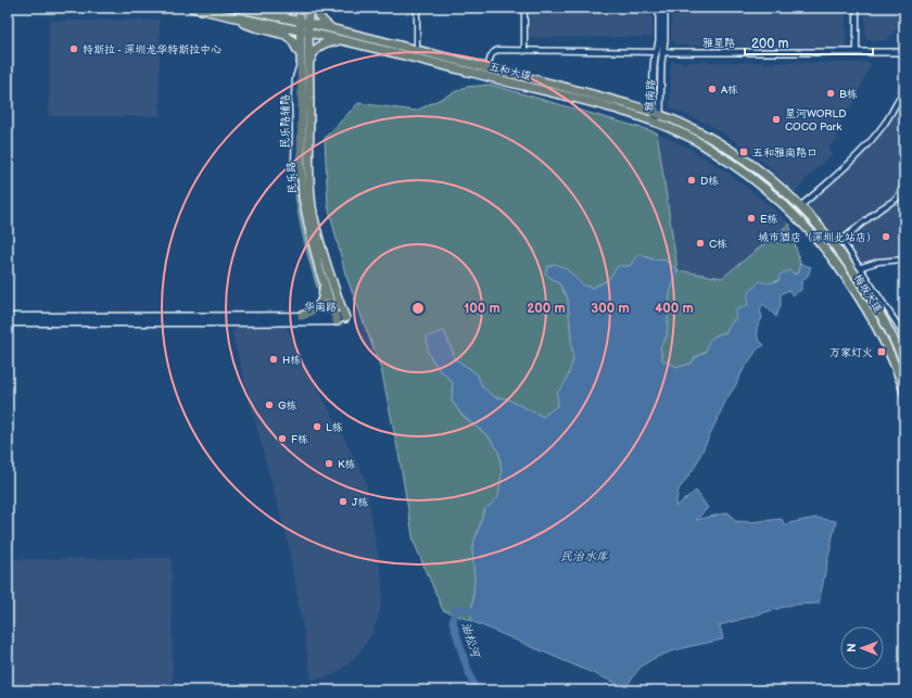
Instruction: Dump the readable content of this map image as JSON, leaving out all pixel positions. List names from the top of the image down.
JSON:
{
  "streets": {
    "main road": [
      "五和大道",
      "民乐路",
      "梅坂大道",
      "华南路"
    ],
    "street": ["雅星路", "雅南路"]
  },
  "crossings": [
    ["雅星路", "雅南路"],
    ["五和大道", "雅南路"],
    ["五和大道", "民乐路"],
    ["五和大道", "梅坂大道"],
    ["民乐路", "华南路"]
  ],
  "water": ["民治水库", "油松河"],
  "places": {
    "other": [
      "特斯拉 - 深圳龙华特斯拉中心",
      "A栋",
      "B栋",
      "星河WORLD COCO Park",
      "D栋",
      "E栋",
      "城市酒店（深圳北站店）",
      "C栋",
      "H栋",
      "G栋",
      "L栋",
      "F栋",
      "K栋",
      "J栋"
    ],
    "transit": ["五和雅南路口", "万家灯火"]
  },
  "scale_bar": "200 m",
  "north": "left",
  "rings": [
    "100 m",
    "200 m",
    "300 m",
    "400 m"
  ]
}
